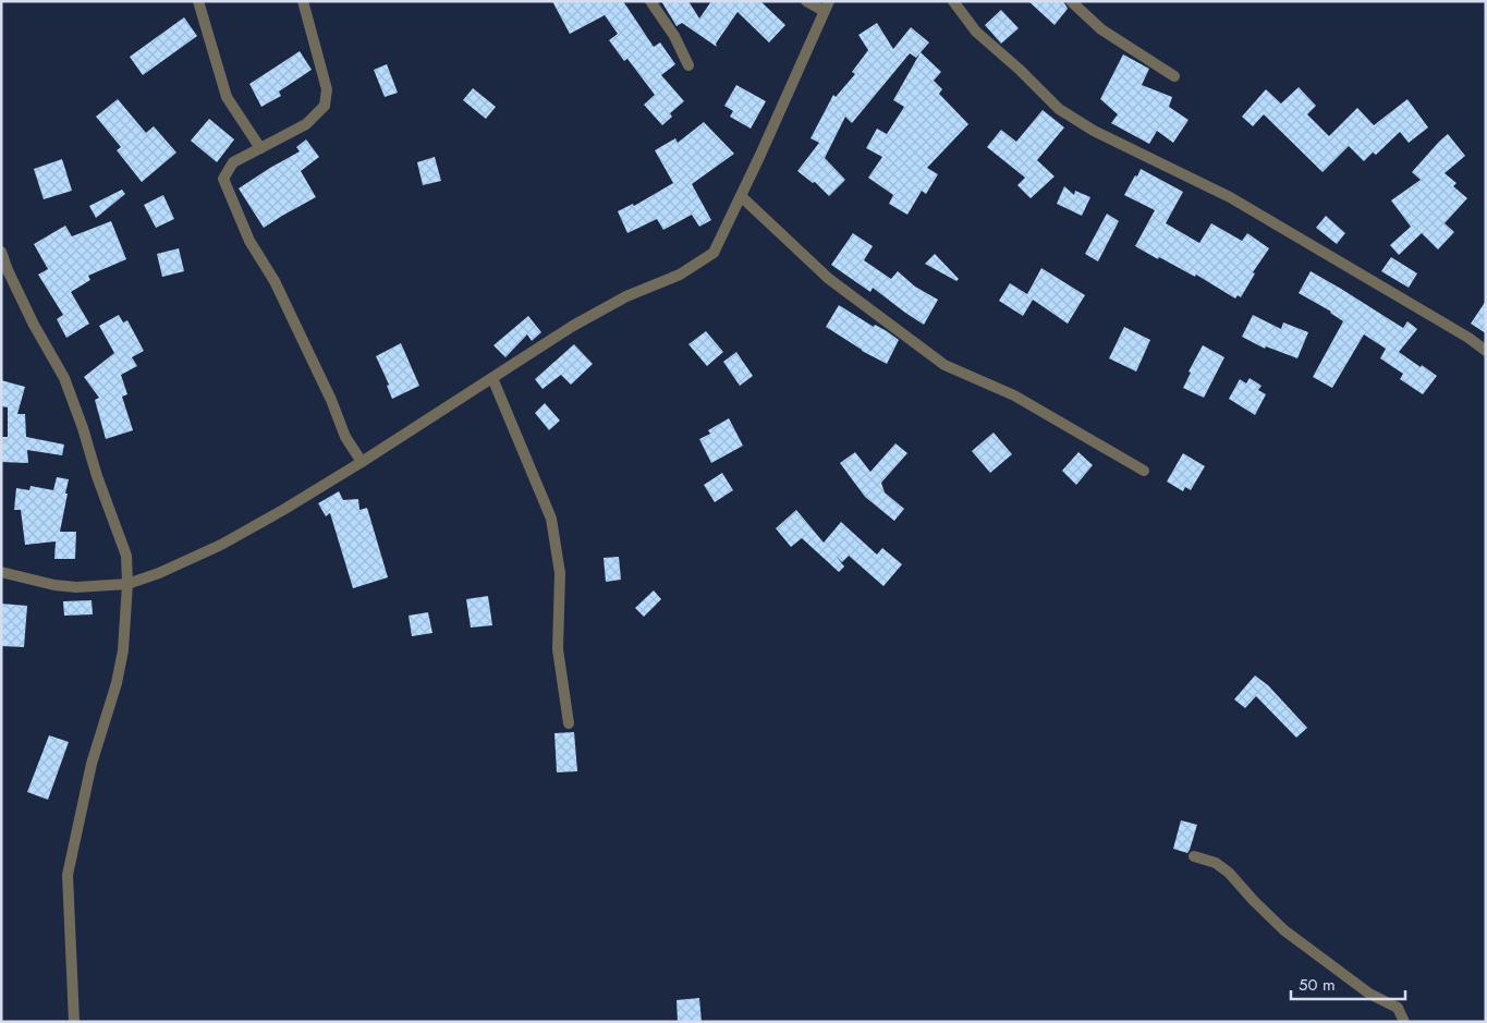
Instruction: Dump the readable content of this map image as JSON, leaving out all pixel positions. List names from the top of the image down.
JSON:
{
  "scale_bar": "50 m"
}
